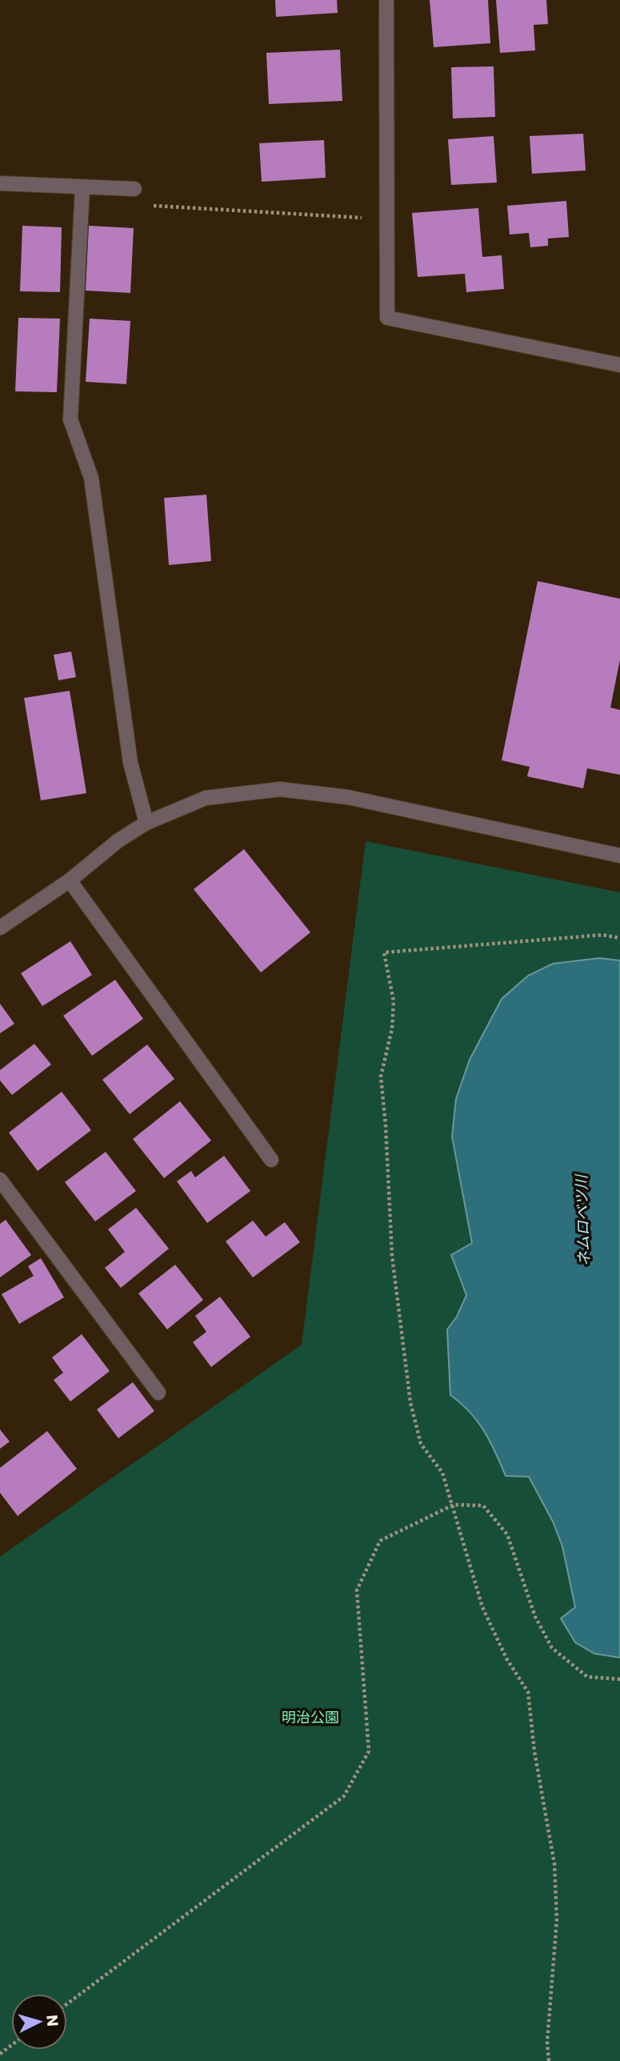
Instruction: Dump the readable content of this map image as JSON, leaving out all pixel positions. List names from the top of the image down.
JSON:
{
  "water": ["ネムロベツ川"],
  "parks": ["明治公園"],
  "north": "right"
}
